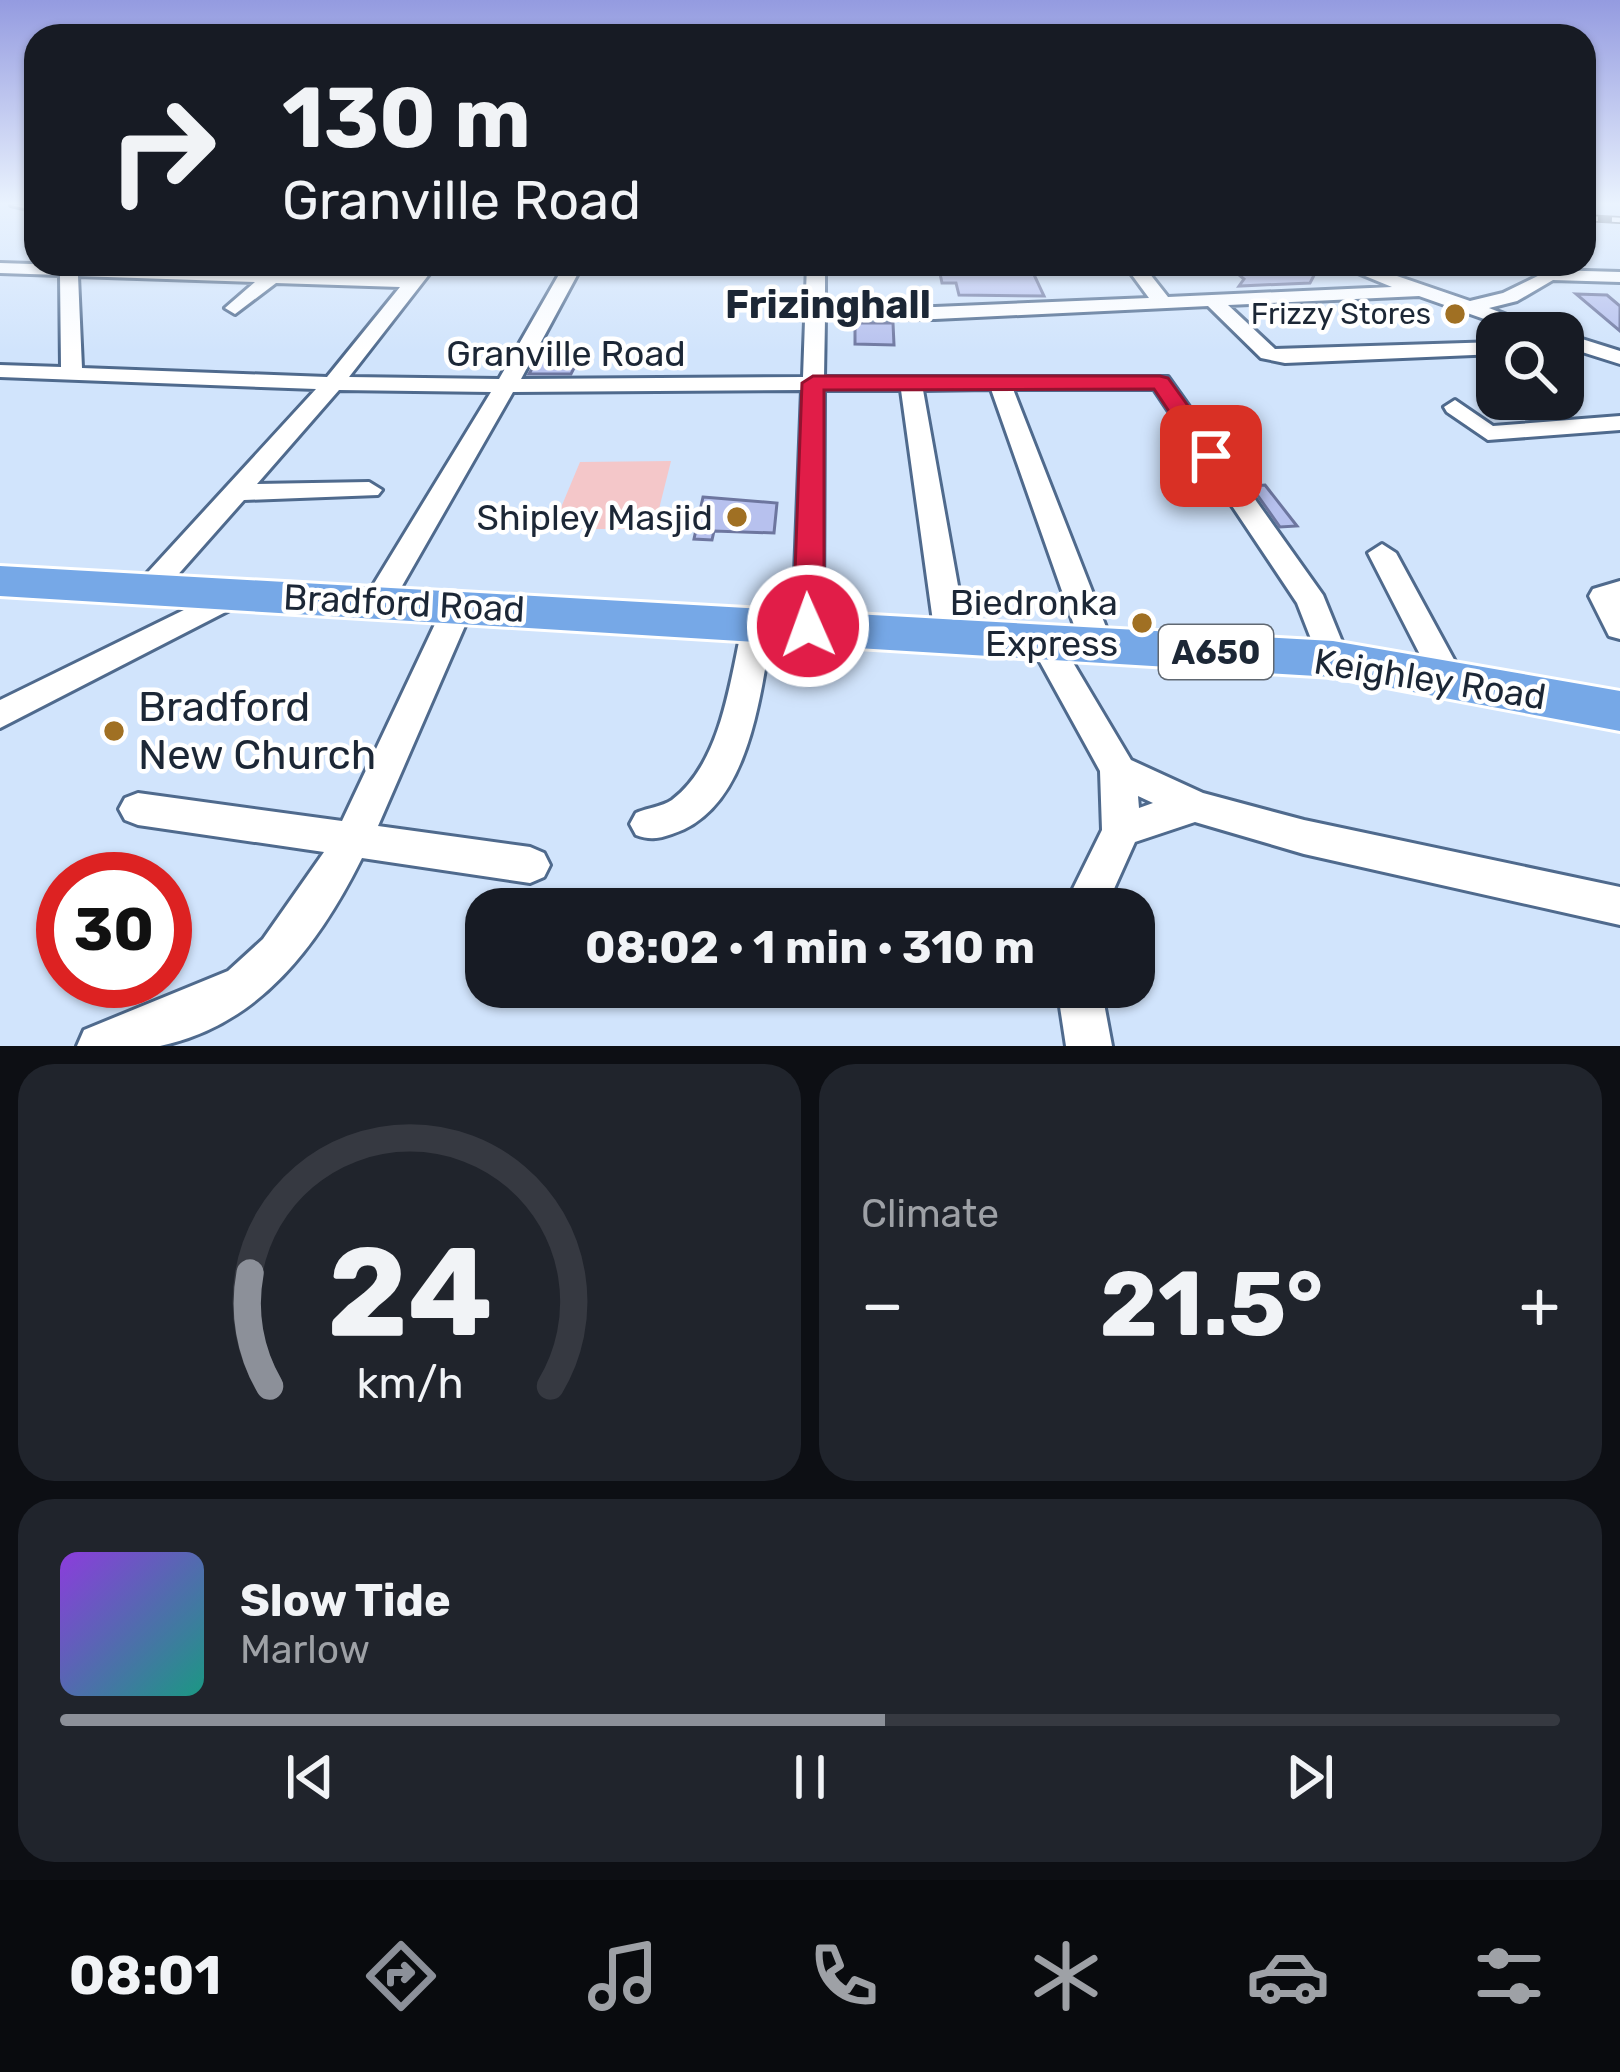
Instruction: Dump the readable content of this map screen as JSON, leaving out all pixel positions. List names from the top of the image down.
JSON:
{
  "streets": {
    "highway": ["Bradford Road", "A650", "Keighley Road"],
    "street": ["Granville Road"]
  },
  "crossings": [
    ["Granville Road", "Keighley Road"],
    ["Bradford Road", "Keighley Road"]
  ],
  "districts": ["Frizinghall"],
  "places": [
    "Frizzy Stores",
    "Shipley Masjid",
    "Biedronka Express",
    "Bradford New Church"
  ],
  "page": {
    "turn": ["130 m", "Granville Road"],
    "limit": "30",
    "trip": "08:02 · 1 min · 310 m",
    "tile": "Climate",
    "heat": ["−", "21.5°", "+"],
    "song": ["Slow Tide", "Marlow"],
    "tabs": "08:01",
    "gauge": ["24", "km/h"]
  }
}
